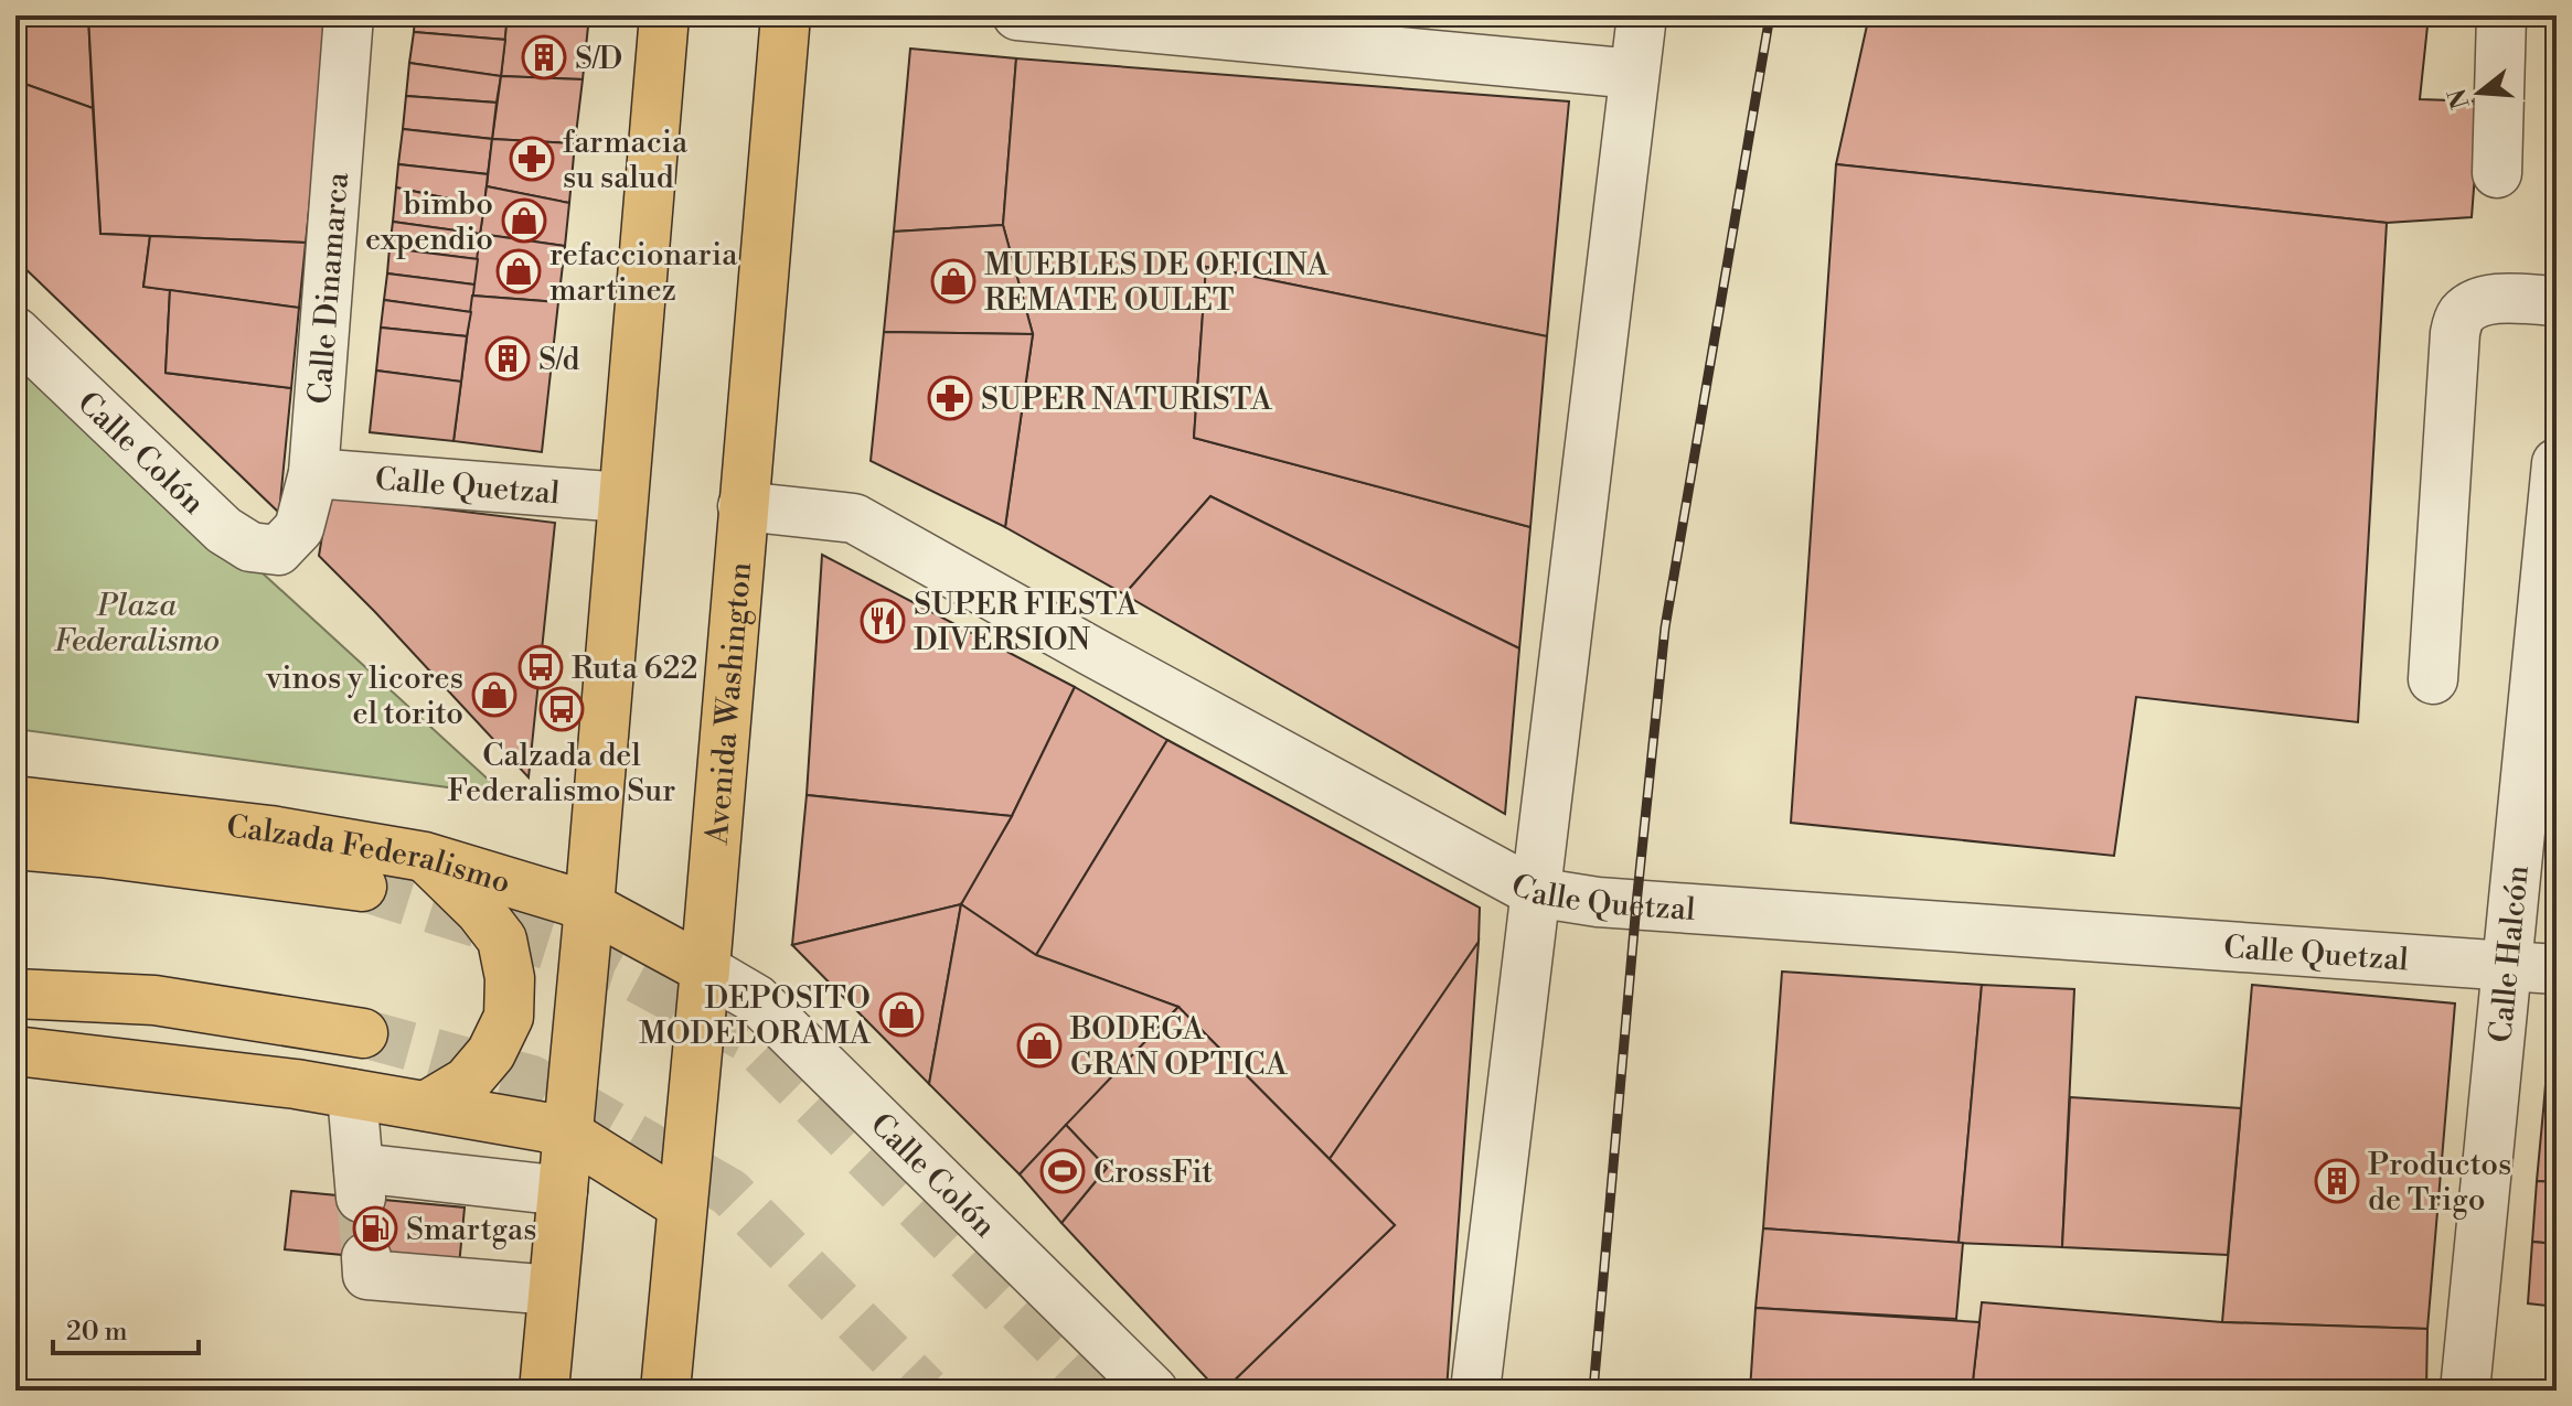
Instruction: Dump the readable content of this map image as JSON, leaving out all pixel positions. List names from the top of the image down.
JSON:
{
  "streets": {
    "main road": ["Avenida Washington", "Calzada Federalismo"],
    "street": [
      "Calle Dinamarca",
      "Calle Colón",
      "Calle Quetzal",
      "Calle Halcón"
    ]
  },
  "crossings": [
    ["Calle Dinamarca", "Calle Colón"],
    ["Calle Dinamarca", "Calle Quetzal"],
    ["Calle Colón", "Avenida Washington"],
    ["Calle Colón", "Calzada Federalismo"],
    ["Calle Quetzal", "Avenida Washington"],
    ["Calle Quetzal", "Calle Halcón"],
    ["Avenida Washington", "Calzada Federalismo"]
  ],
  "parks": ["Plaza Federalismo"],
  "places": {
    "building": ["S/D", "S/d", "Productos de Trigo"],
    "pharmacy": ["farmacia su salud", "SUPER NATURISTA"],
    "shop": [
      "bimbo expendio",
      "refaccionaria martinez",
      "MUEBLES DE OFICINA REMATE OULET",
      "vinos y licores el torito",
      "DEPOSITO MODELORAMA",
      "BODEGA GRAN OPTICA"
    ],
    "restaurant": ["SUPER FIESTA DIVERSION"],
    "bus stop": ["Ruta 622", "Calzada del Federalismo Sur"],
    "sports": ["CrossFit"],
    "fuel station": ["Smartgas"]
  },
  "scale_bar": "20 m",
  "north": "left"
}
